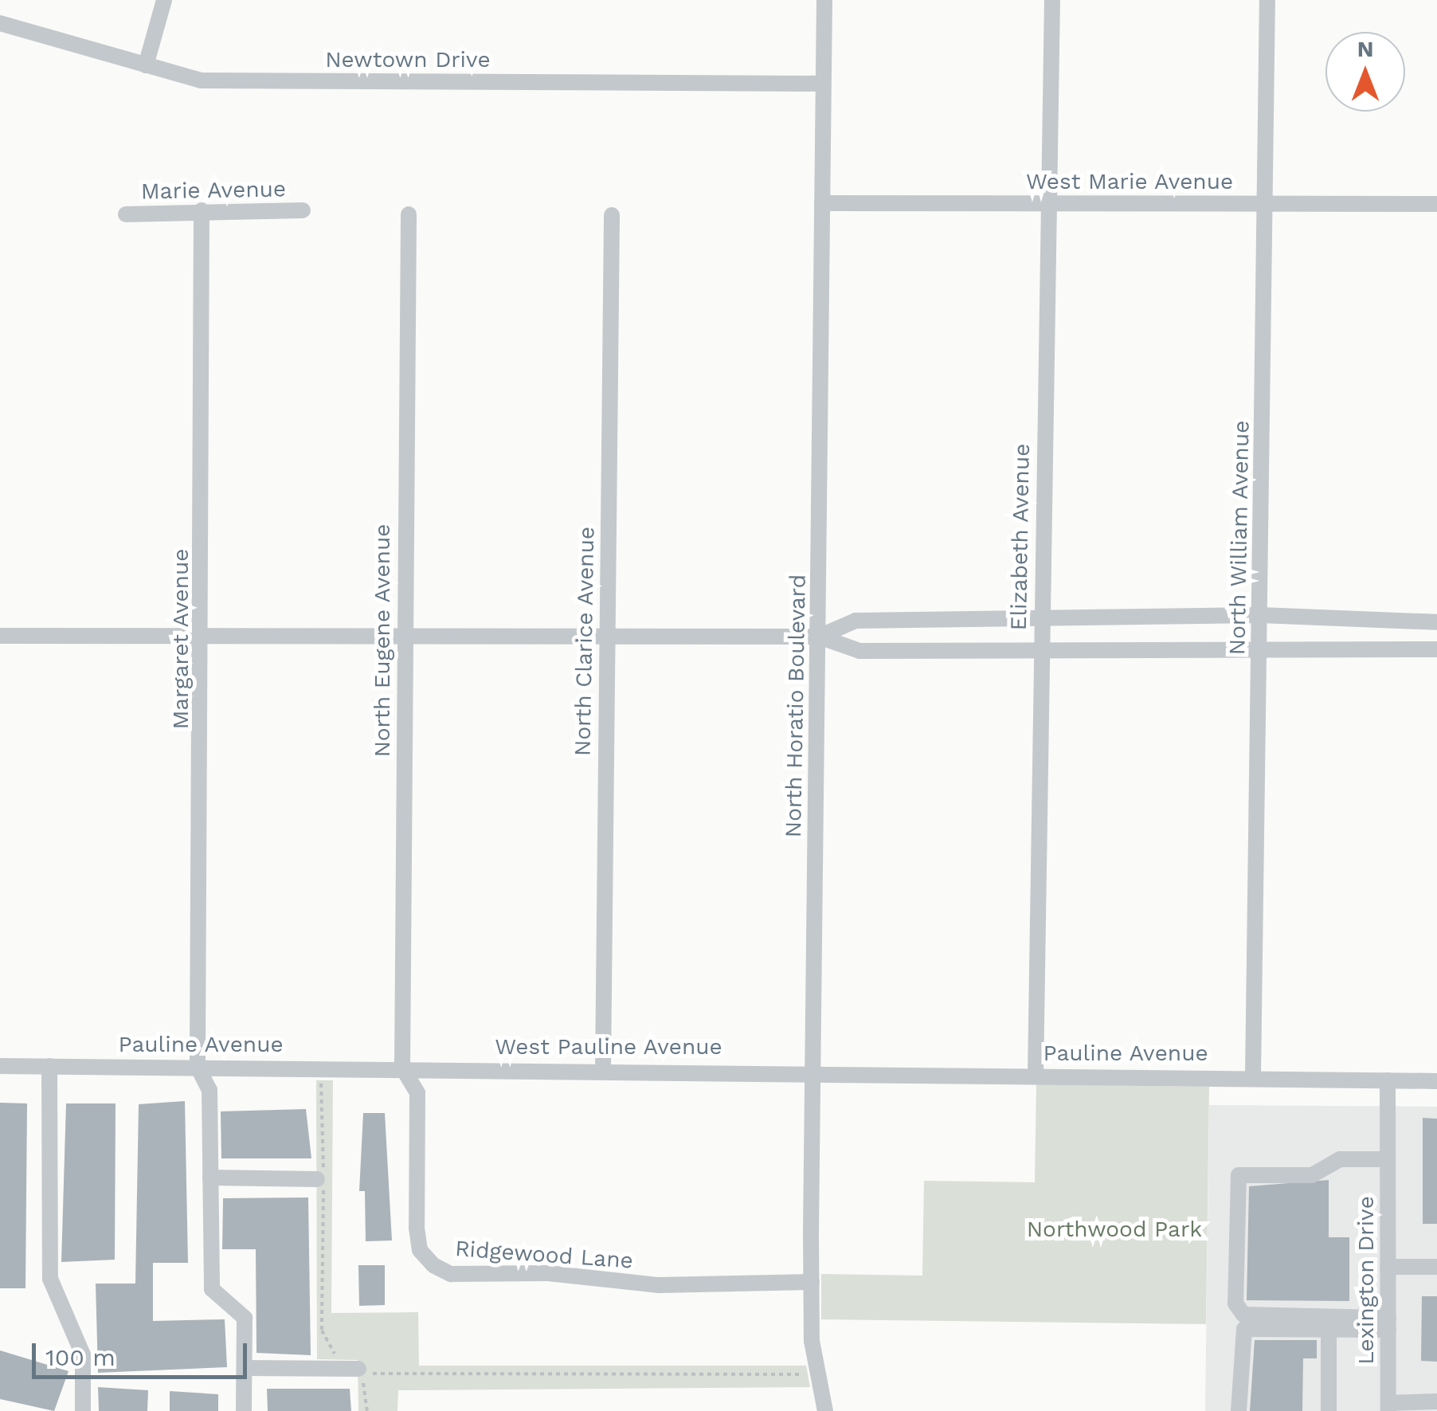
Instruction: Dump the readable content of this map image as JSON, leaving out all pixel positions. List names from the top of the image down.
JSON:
{
  "streets": {
    "street": [
      "Newtown Drive",
      "West Marie Avenue",
      "Marie Avenue",
      "Elizabeth Avenue",
      "North William Avenue",
      "Margaret Avenue",
      "North Eugene Avenue",
      "North Clarice Avenue",
      "North Horatio Boulevard",
      "Pauline Avenue",
      "West Pauline Avenue",
      "Ridgewood Lane",
      "Lexington Drive"
    ]
  },
  "crossings": [
    ["Newtown Drive", "North Horatio Boulevard"],
    ["West Marie Avenue", "Elizabeth Avenue"],
    ["West Marie Avenue", "North William Avenue"],
    ["West Marie Avenue", "North Horatio Boulevard"],
    ["Marie Avenue", "Margaret Avenue"],
    ["Elizabeth Avenue", "Pauline Avenue"],
    ["North William Avenue", "Pauline Avenue"],
    ["Margaret Avenue", "Pauline Avenue"],
    ["North Eugene Avenue", "Pauline Avenue"],
    ["North Eugene Avenue", "West Pauline Avenue"],
    ["North Eugene Avenue", "Ridgewood Lane"],
    ["North Clarice Avenue", "West Pauline Avenue"],
    ["North Horatio Boulevard", "Pauline Avenue"],
    ["North Horatio Boulevard", "West Pauline Avenue"],
    ["North Horatio Boulevard", "Ridgewood Lane"],
    ["Pauline Avenue", "West Pauline Avenue"],
    ["Pauline Avenue", "Ridgewood Lane"],
    ["Pauline Avenue", "Lexington Drive"],
    ["West Pauline Avenue", "Ridgewood Lane"]
  ],
  "parks": ["Northwood Park"],
  "scale_bar": "100 m",
  "north": "top"
}
